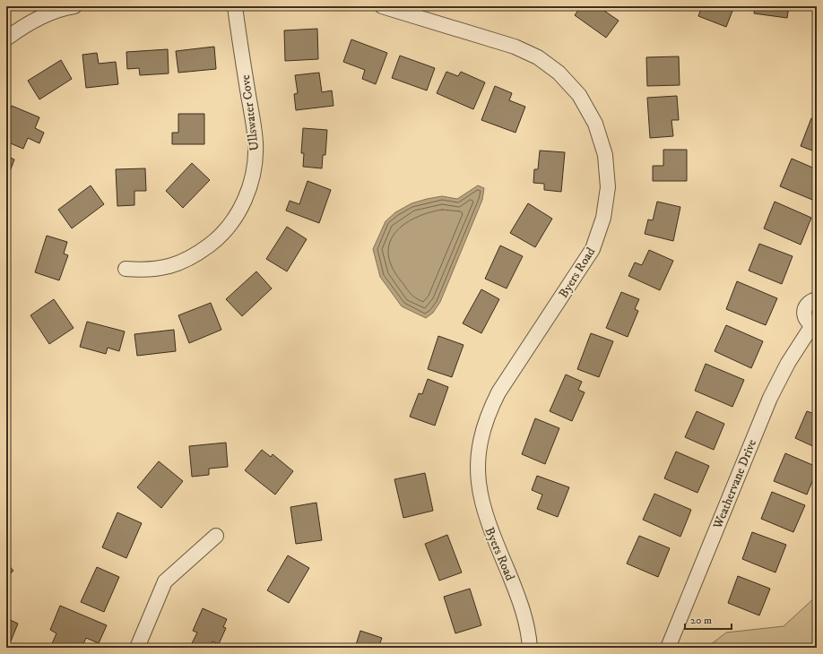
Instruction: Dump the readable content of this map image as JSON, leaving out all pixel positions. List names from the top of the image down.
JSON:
{
  "streets": {
    "street": ["Ullswater Cove", "Byers Road", "Weathervane Drive"]
  },
  "scale_bar": "20 m"
}
